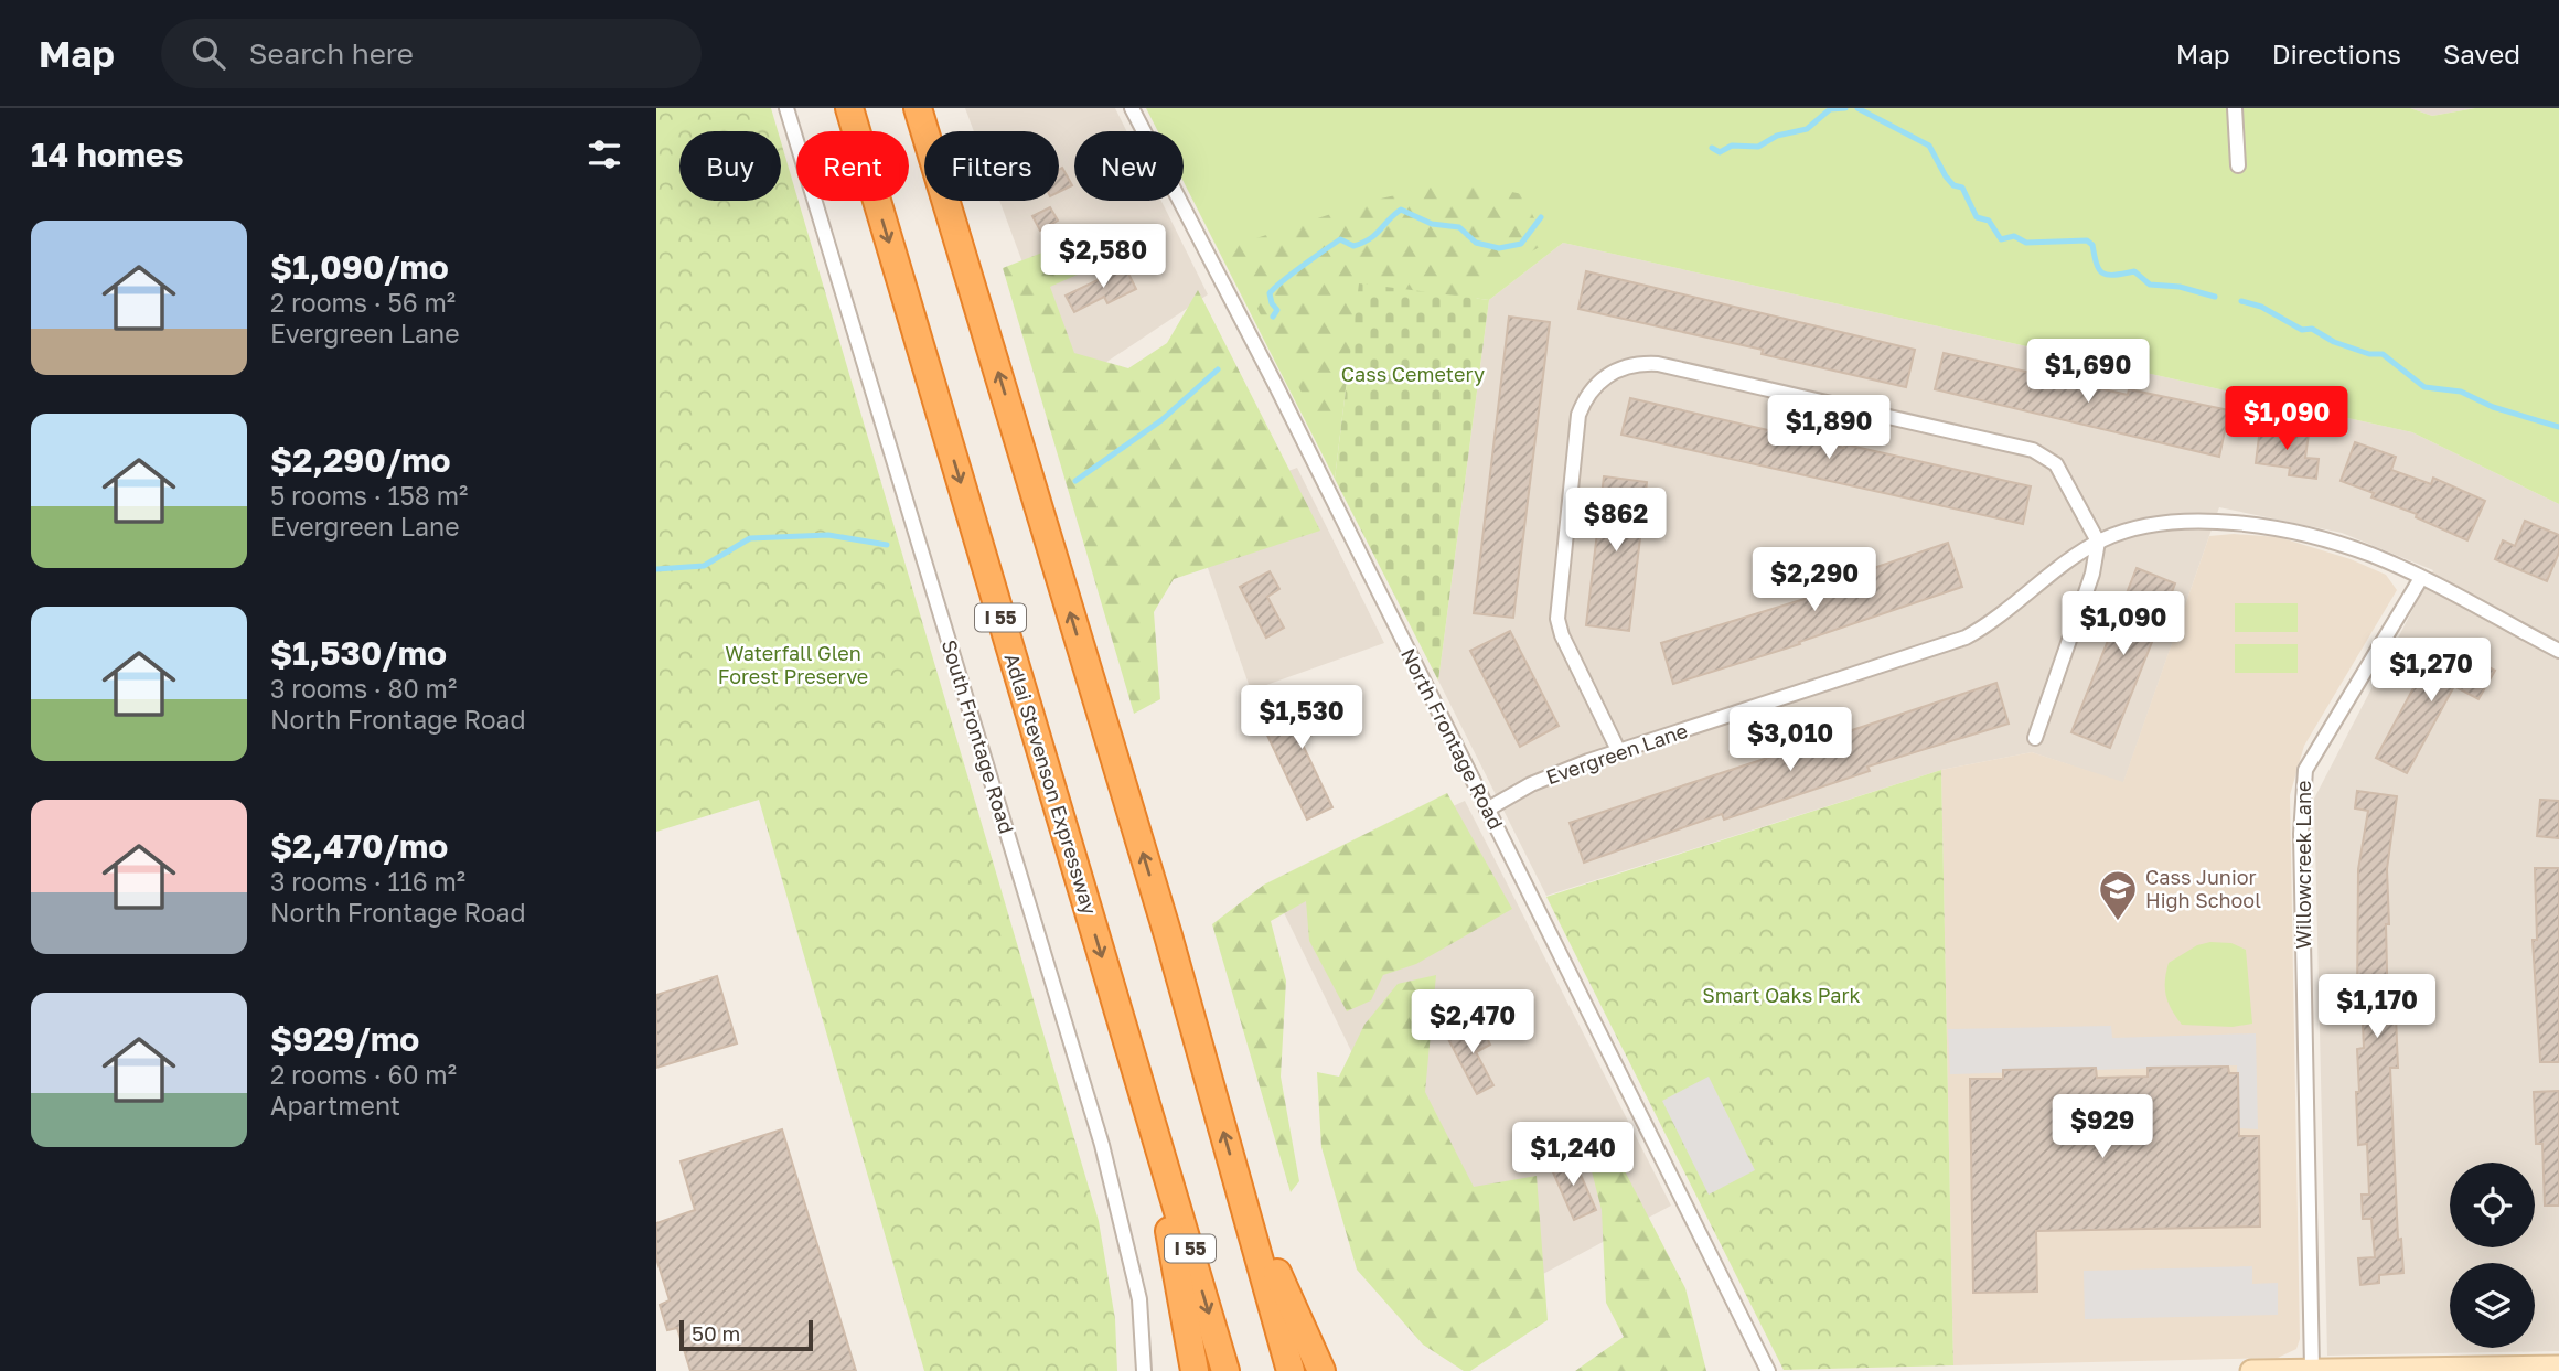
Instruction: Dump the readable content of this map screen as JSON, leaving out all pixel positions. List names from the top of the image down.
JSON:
{
  "streets": {
    "highway": ["I 55", "Adlai Stevenson Expressway"],
    "street": [
      "South Frontage Road",
      "North Frontage Road",
      "Evergreen Lane",
      "Willowcreek Lane"
    ]
  },
  "crossings": [
    ["North Frontage Road", "Evergreen Lane"],
    ["Evergreen Lane", "Willowcreek Lane"]
  ],
  "parks": ["Cass Cemetery", "Waterfall Glen Forest Preserve", "Smart Oaks Park"],
  "places": {
    "school or university": ["Cass Junior High School"]
  },
  "scale_bar": "50 m",
  "page": {
    "header": "Map",
    "search": "Search here",
    "nav": ["Map", "Directions", "Saved"],
    "heading": "14 homes",
    "chip": [
      "Buy",
      "Rent",
      "Filters",
      "New"
    ],
    "list": [
      {
        "name": "$1,090/mo",
        "note": "2 rooms · 56 m² · Evergreen Lane"
      },
      {
        "name": "$2,290/mo",
        "note": "5 rooms · 158 m² · Evergreen Lane"
      },
      {
        "name": "$1,530/mo",
        "note": "3 rooms · 80 m² · North Frontage Road"
      },
      {
        "name": "$2,470/mo",
        "note": "3 rooms · 116 m² · North Frontage Road"
      },
      {
        "name": "$929/mo",
        "note": "2 rooms · 60 m² · Apartment"
      }
    ],
    "price": [
      "$2,580",
      "$1,690",
      "$1,090",
      "$1,890",
      "$862",
      "$2,290",
      "$1,090",
      "$1,270",
      "$1,530",
      "$3,010",
      "$1,170",
      "$2,470",
      "$929",
      "$1,240"
    ],
    "scale": "50 m"
  }
}
